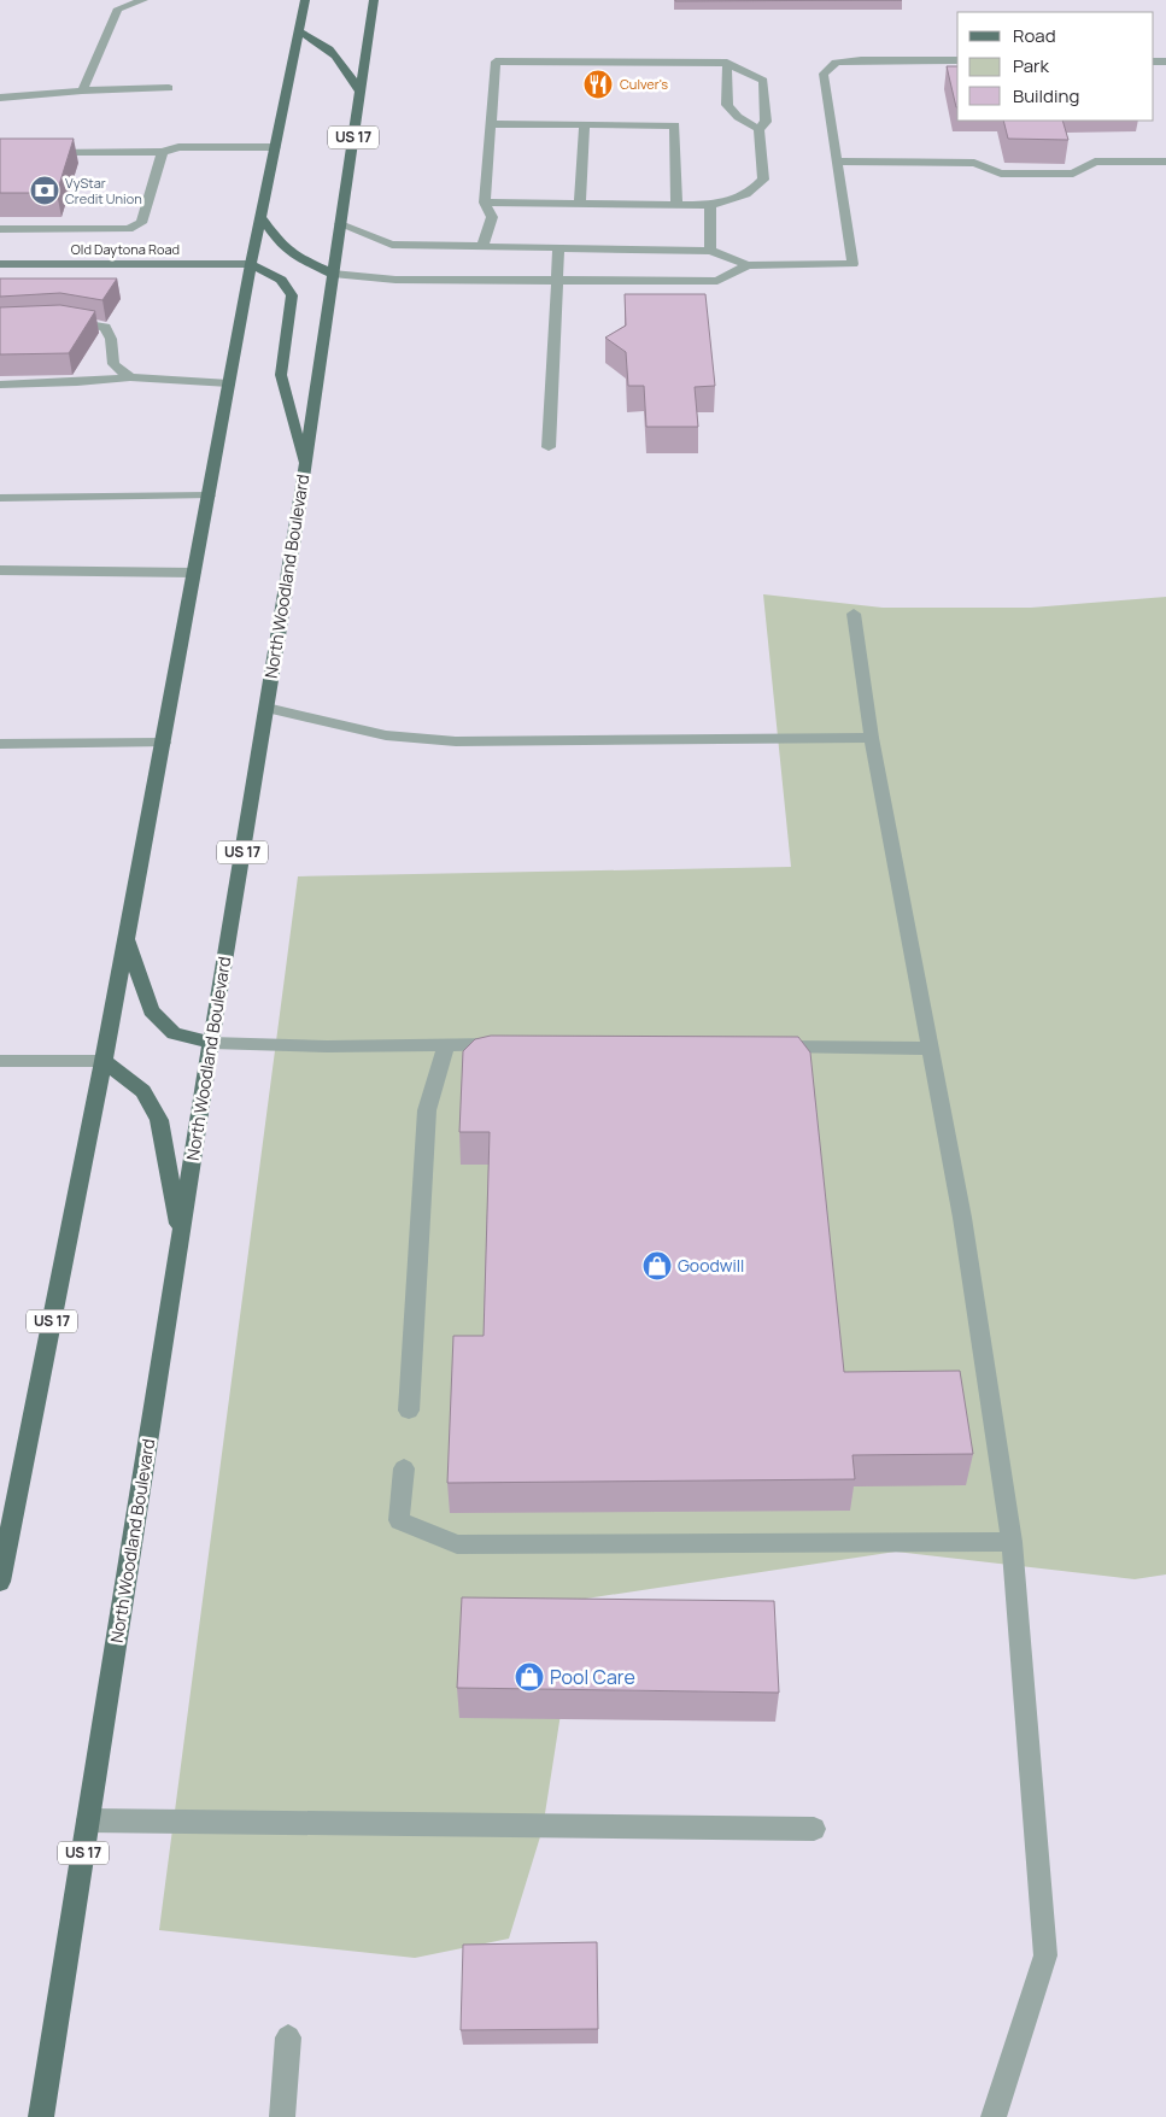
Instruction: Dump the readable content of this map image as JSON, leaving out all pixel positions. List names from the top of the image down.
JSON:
{
  "streets": {
    "main road": ["US 17", "North Woodland Boulevard"],
    "street": ["Old Daytona Road"]
  },
  "crossings": [
    ["US 17", "Old Daytona Road"]
  ],
  "places": {
    "restaurant": ["Culver's"],
    "bank": ["VyStar Credit Union"],
    "shop": ["Goodwill", "Pool Care"]
  },
  "legend": ["Road", "Park", "Building"]
}
